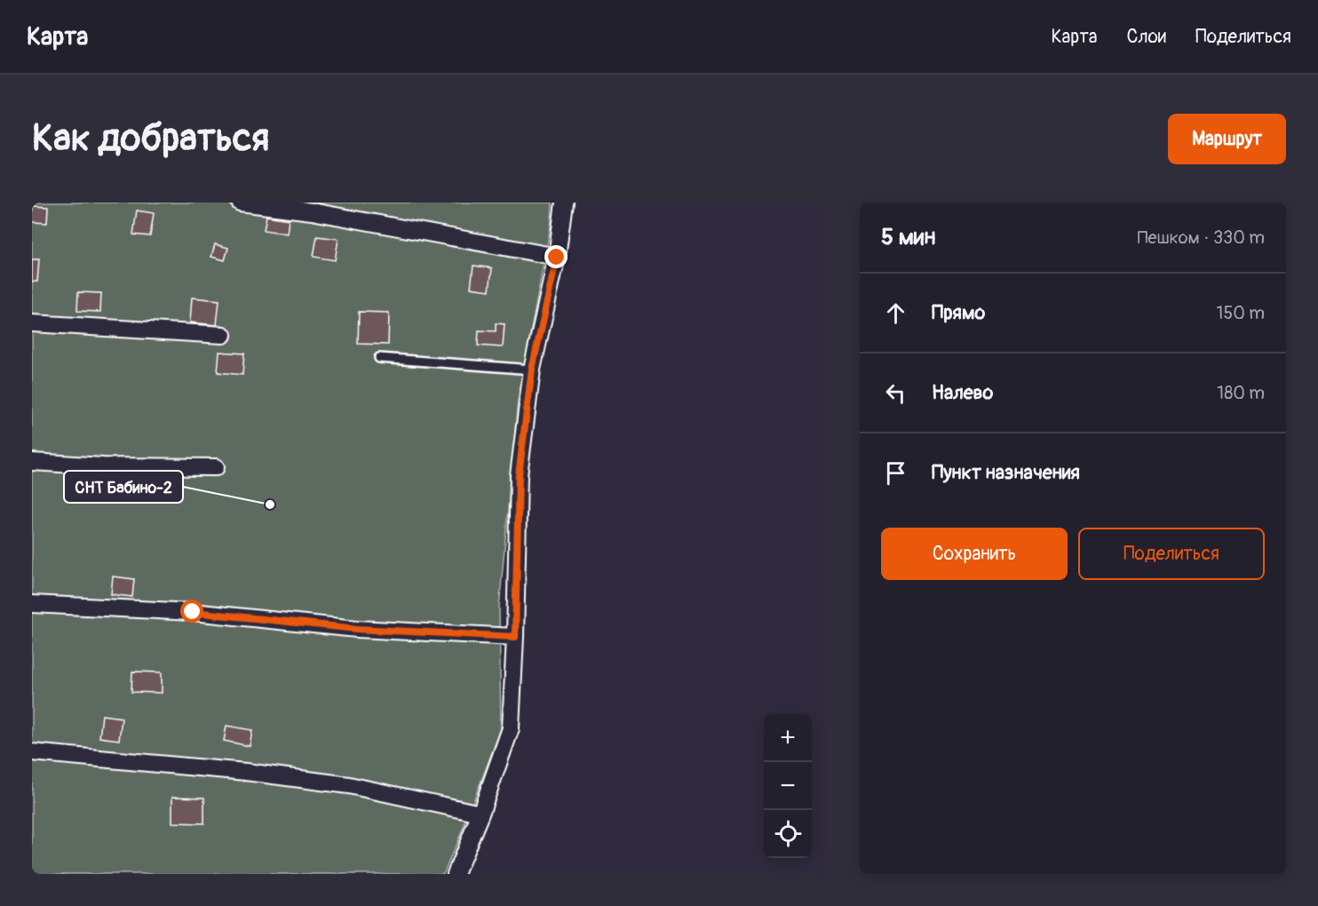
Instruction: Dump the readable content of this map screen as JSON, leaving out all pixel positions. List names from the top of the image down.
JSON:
{
  "places": ["СНТ Бабино-2"],
  "page": {
    "header": "Карта",
    "nav": ["Карта", "Слои", "Поделиться"],
    "buttons": [
      "Маршрут",
      ["Сохранить", "Поделиться"]
    ],
    "title": "Как добраться",
    "heading": ["5 мин", "Пешком · 330 m"],
    "list": [
      ["Прямо", "150 m"],
      ["Налево", "180 m"],
      "Пункт назначения"
    ],
    "map_buttons": ["+", "−"]
  }
}
